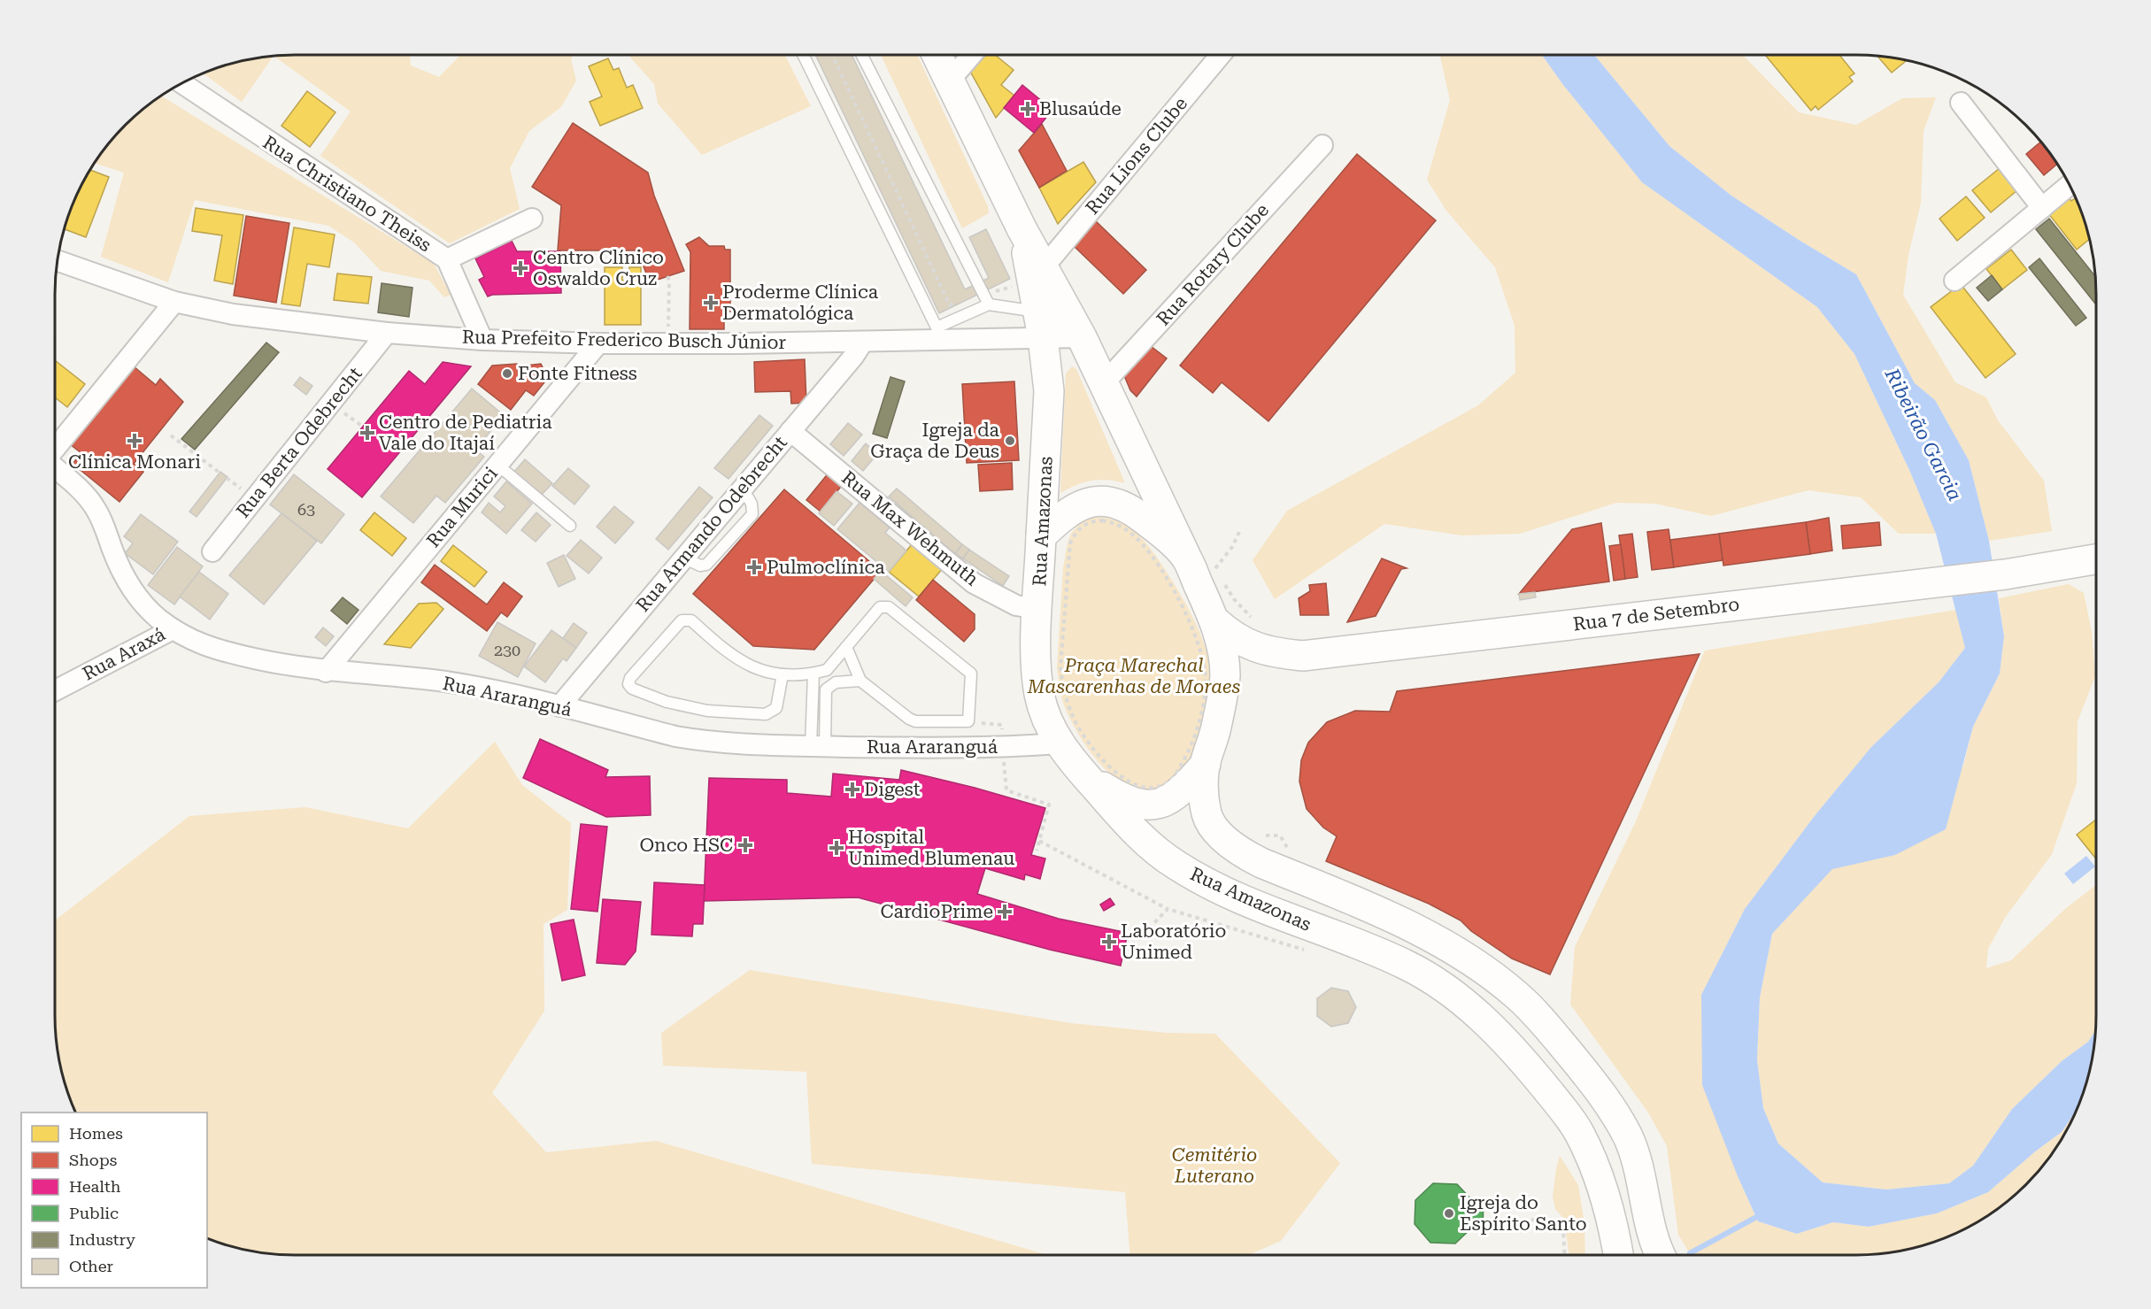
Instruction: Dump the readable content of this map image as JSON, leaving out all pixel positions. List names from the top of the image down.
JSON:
{
  "streets": {
    "main road": ["Rua Amazonas", "Rua 7 de Setembro"],
    "street": [
      "Rua Lions Clube",
      "Rua Christiano Theiss",
      "Rua Rotary Clube",
      "Rua Prefeito Frederico Busch Júnior",
      "Rua Berta Odebrecht",
      "Rua Murici",
      "Rua Armando Odebrecht",
      "Rua Max Wehmuth",
      "Rua Araxá",
      "Rua Araranguá"
    ]
  },
  "crossings": [
    ["Rua Lions Clube", "Rua Amazonas"],
    ["Rua Christiano Theiss", "Rua Prefeito Frederico Busch Júnior"],
    ["Rua Rotary Clube", "Rua Amazonas"],
    ["Rua Prefeito Frederico Busch Júnior", "Rua Berta Odebrecht"],
    ["Rua Prefeito Frederico Busch Júnior", "Rua Murici"],
    ["Rua Prefeito Frederico Busch Júnior", "Rua Amazonas"],
    ["Rua Prefeito Frederico Busch Júnior", "Rua Armando Odebrecht"],
    ["Rua Murici", "Rua Araranguá"],
    ["Rua Amazonas", "Rua Max Wehmuth"],
    ["Rua Amazonas", "Rua 7 de Setembro"],
    ["Rua Amazonas", "Rua Araranguá"],
    ["Rua Armando Odebrecht", "Rua Max Wehmuth"],
    ["Rua Armando Odebrecht", "Rua Araranguá"],
    ["Rua Araxá", "Rua Araranguá"]
  ],
  "water": ["Ribeirão Garcia"],
  "parks": ["Praça Marechal Mascarenhas de Moraes", "Cemitério Luterano"],
  "places": {
    "health": [
      "Blusaúde",
      "Centro Clínico Oswaldo Cruz",
      "Proderme Clínica Dermatológica",
      "Centro de Pediatria Vale do Itajaí",
      "Clínica Monari",
      "Pulmoclínica",
      "Digest",
      "Onco HSC",
      "Hospital Unimed Blumenau",
      "CardioPrime",
      "Laboratório Unimed"
    ],
    "other": ["Fonte Fitness", "Igreja da Graça de Deus", "Igreja do Espírito Santo"]
  },
  "house_numbers": ["63", "230"],
  "legend": [
    "Homes",
    "Shops",
    "Health",
    "Public",
    "Industry",
    "Other"
  ]
}
